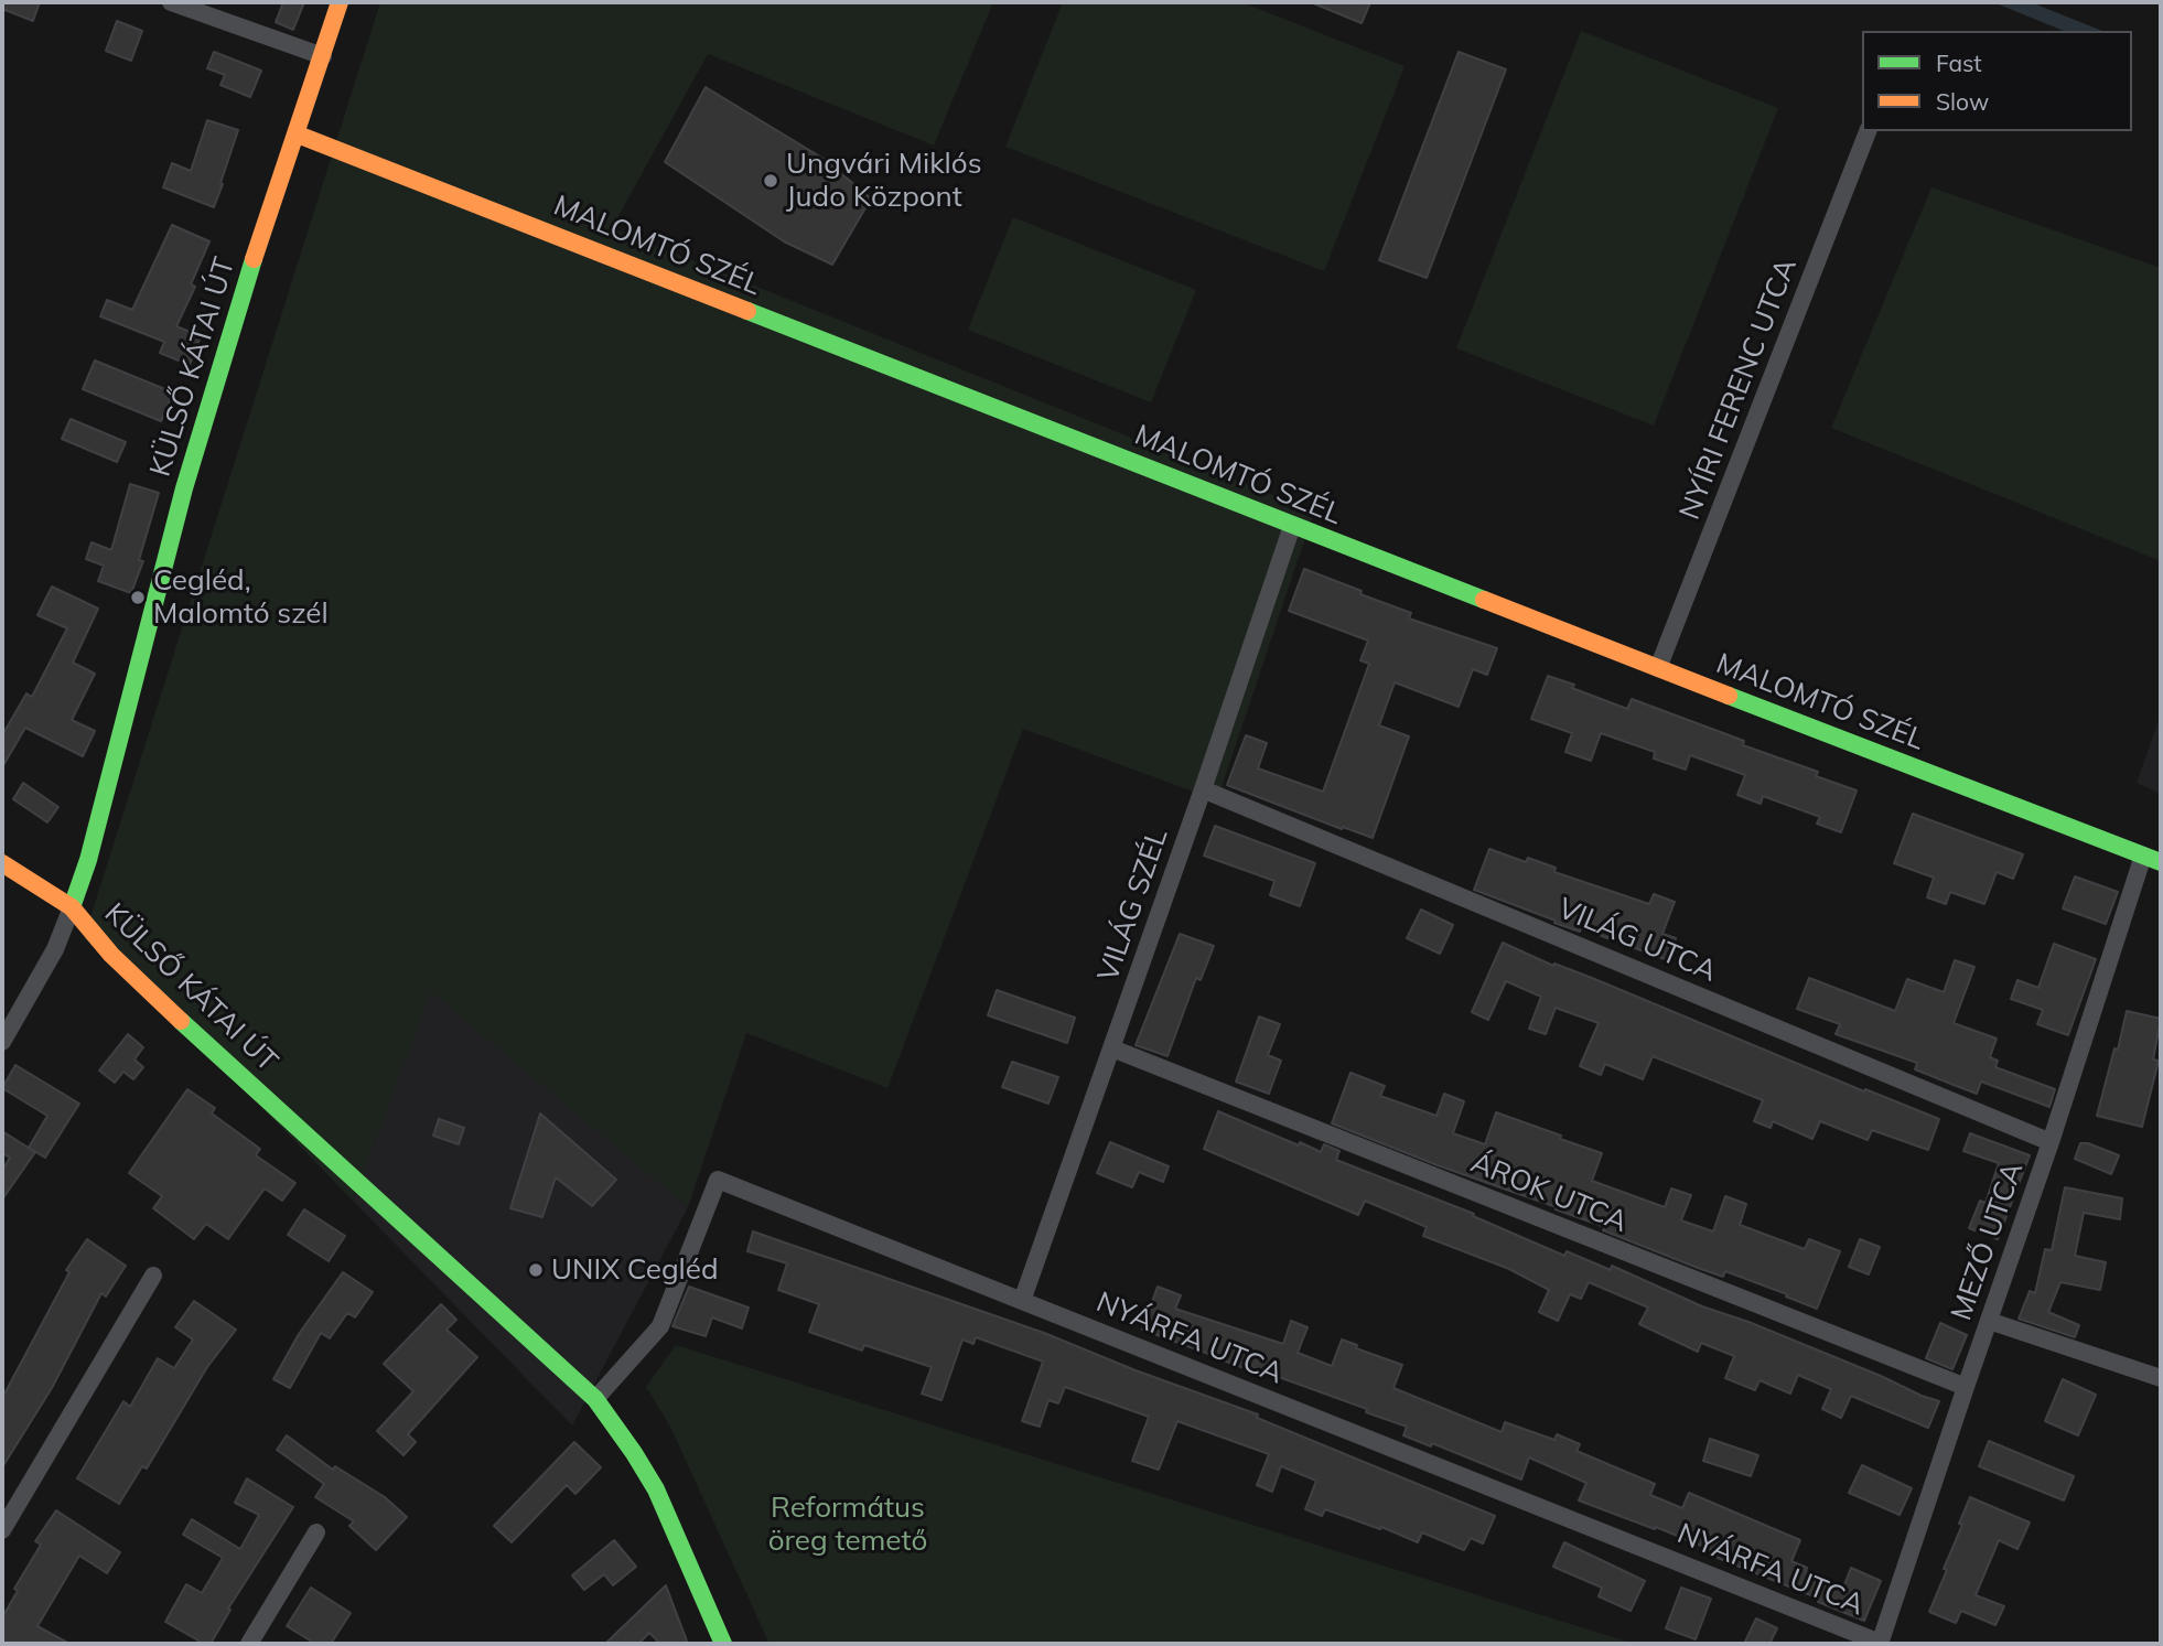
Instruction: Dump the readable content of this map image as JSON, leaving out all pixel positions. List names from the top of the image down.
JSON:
{
  "streets": {
    "street": [
      "MALOMTÓ SZÉL",
      "KÜLSŐ KÁTAI ÚT",
      "NYÍRI FERENC UTCA",
      "VILÁG SZÉL",
      "VILÁG UTCA",
      "ÁROK UTCA",
      "MEZŐ UTCA",
      "NYÁRFA UTCA"
    ]
  },
  "crossings": [
    ["MALOMTÓ SZÉL", "KÜLSŐ KÁTAI ÚT"],
    ["MALOMTÓ SZÉL", "NYÍRI FERENC UTCA"],
    ["MALOMTÓ SZÉL", "VILÁG SZÉL"],
    ["MALOMTÓ SZÉL", "MEZŐ UTCA"],
    ["KÜLSŐ KÁTAI ÚT", "NYÁRFA UTCA"],
    ["VILÁG SZÉL", "VILÁG UTCA"],
    ["VILÁG SZÉL", "ÁROK UTCA"],
    ["VILÁG SZÉL", "NYÁRFA UTCA"],
    ["VILÁG UTCA", "MEZŐ UTCA"],
    ["ÁROK UTCA", "MEZŐ UTCA"],
    ["MEZŐ UTCA", "NYÁRFA UTCA"]
  ],
  "parks": ["Református öreg temető"],
  "places": ["Ungvári Miklós Judo Központ", "Cegléd, Malomtó szél", "UNIX Cegléd"],
  "legend": ["Fast", "Slow"]
}
